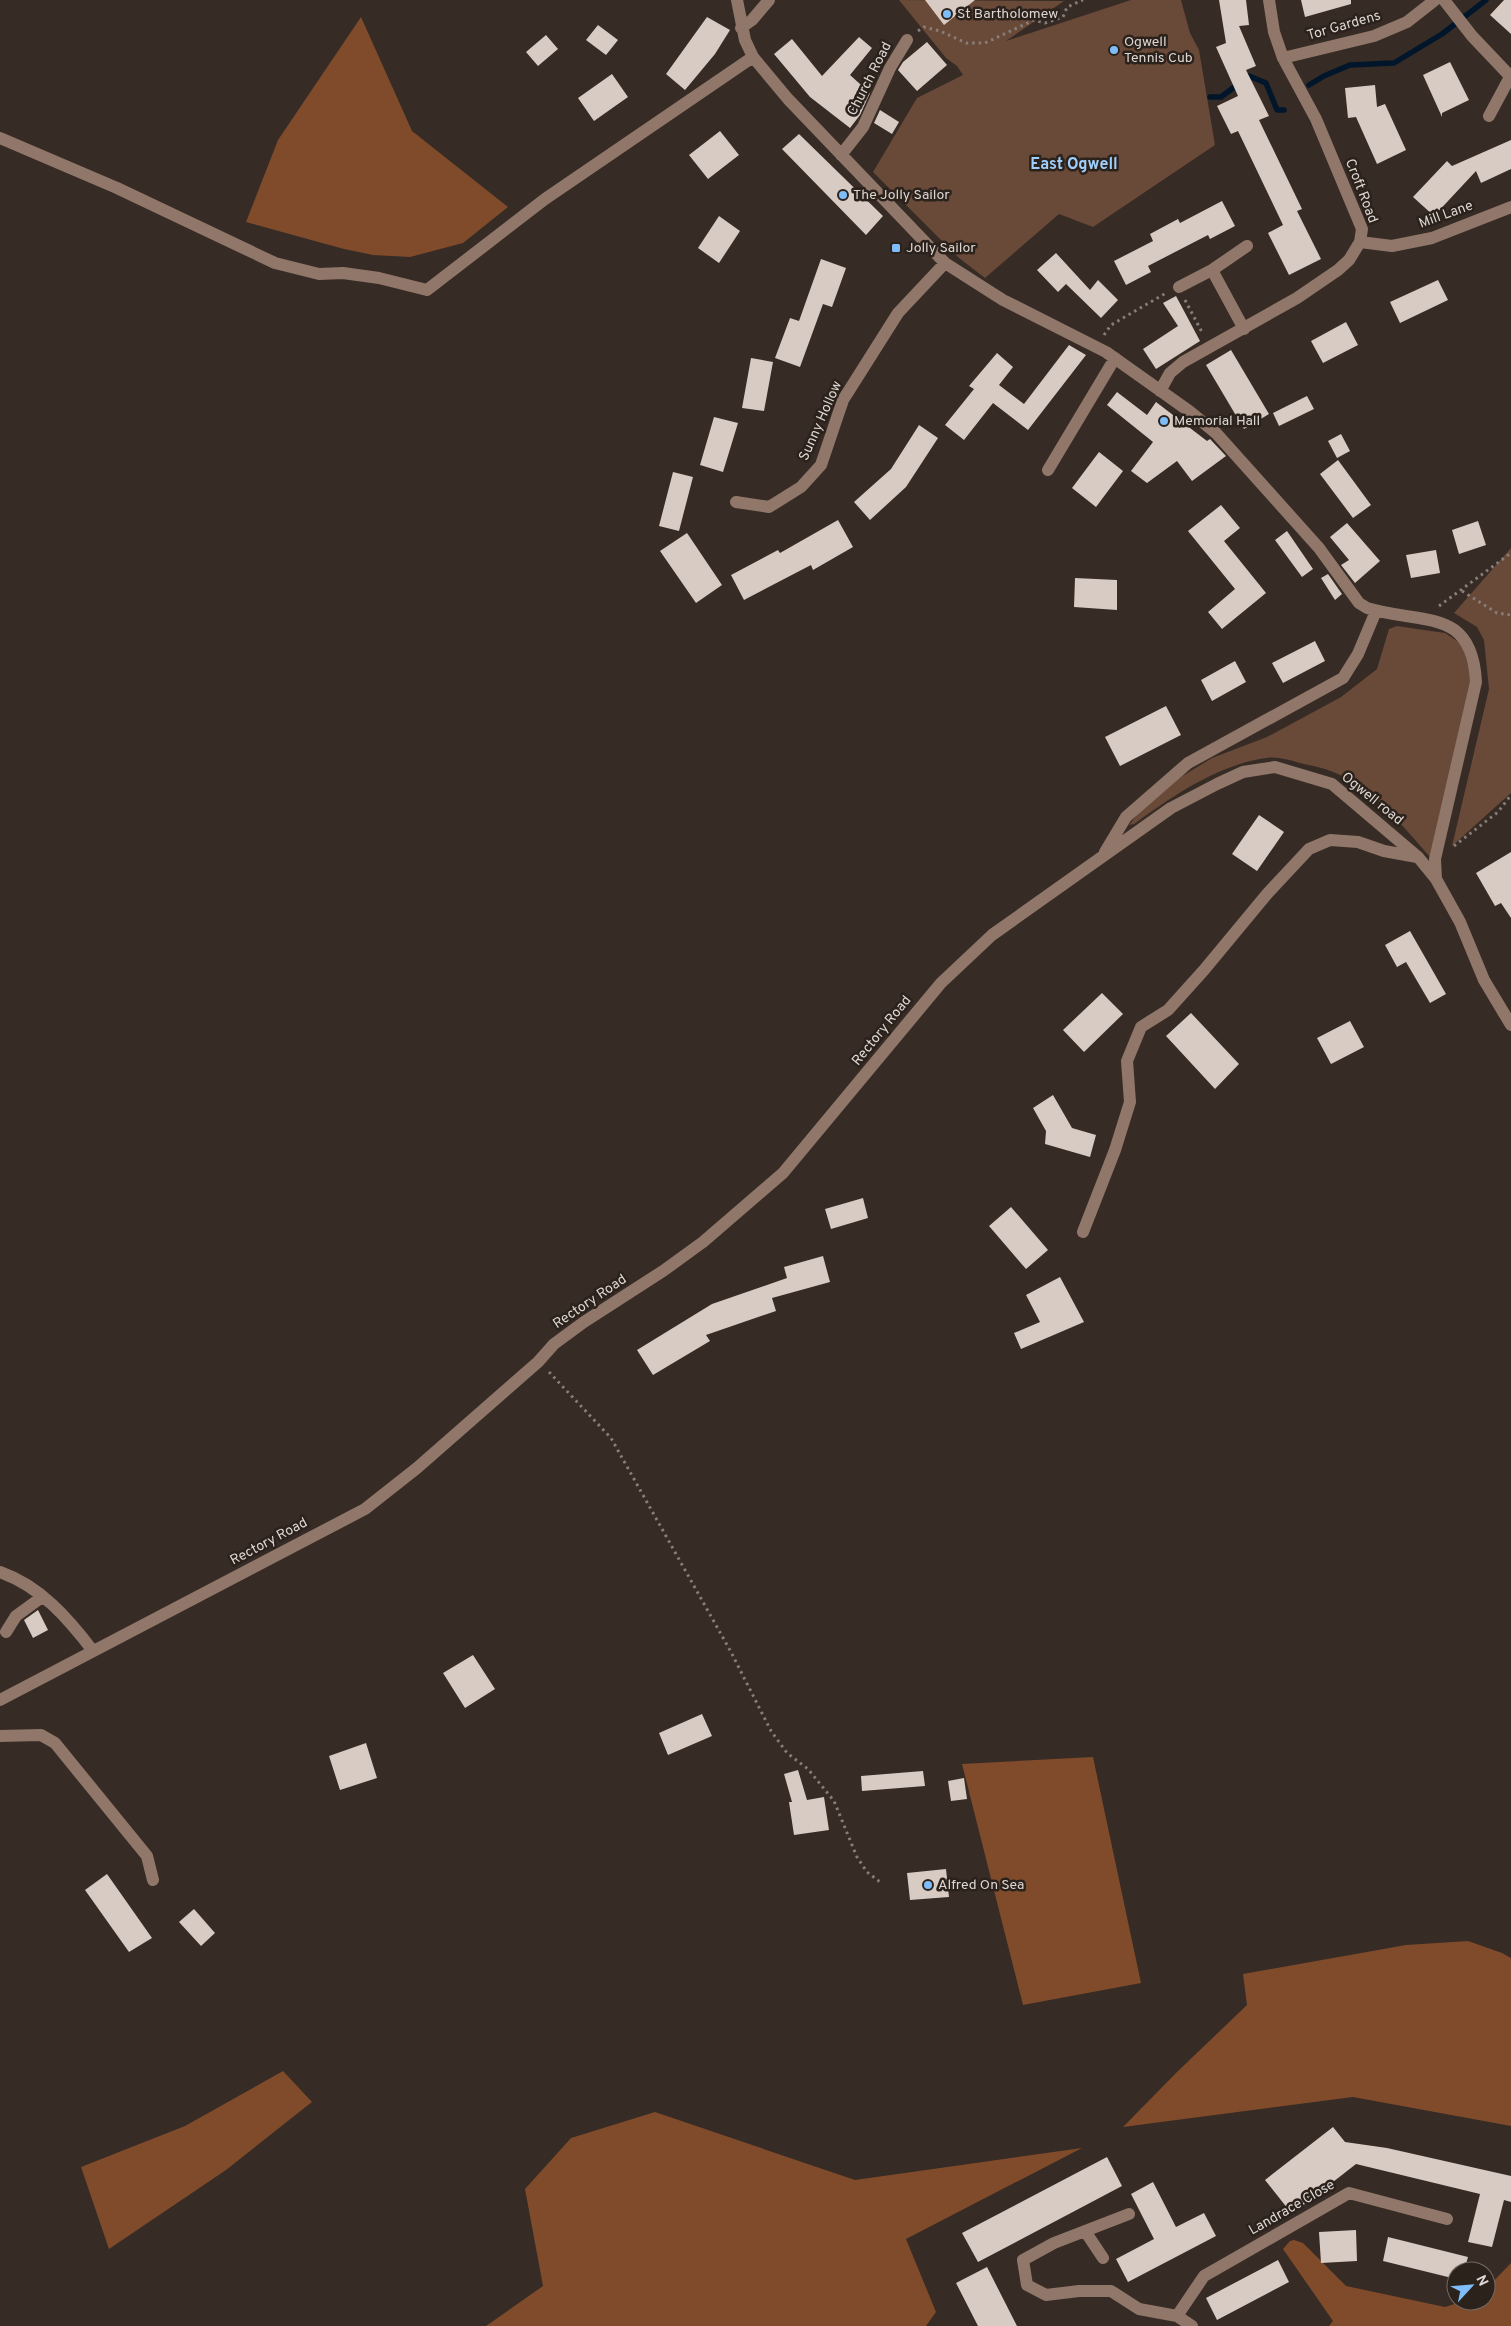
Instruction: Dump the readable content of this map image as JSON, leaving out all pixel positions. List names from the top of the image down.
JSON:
{
  "streets": {
    "street": [
      "Tor Gardens",
      "Church Road",
      "Croft Road",
      "Mill Lane",
      "Sunny Hollow",
      "Ogwell road",
      "Rectory Road",
      "Landrace Close"
    ]
  },
  "crossings": [
    ["Tor Gardens", "Croft Road"],
    ["Croft Road", "Mill Lane"],
    ["Ogwell road", "Rectory Road"]
  ],
  "districts": ["East Ogwell"],
  "places": {
    "other": [
      "St Bartholomew",
      "Ogwell Tennis Cub",
      "The Jolly Sailor",
      "Memorial Hall",
      "Alfred On Sea"
    ],
    "transit": ["Jolly Sailor"]
  },
  "north": "top right"
}
